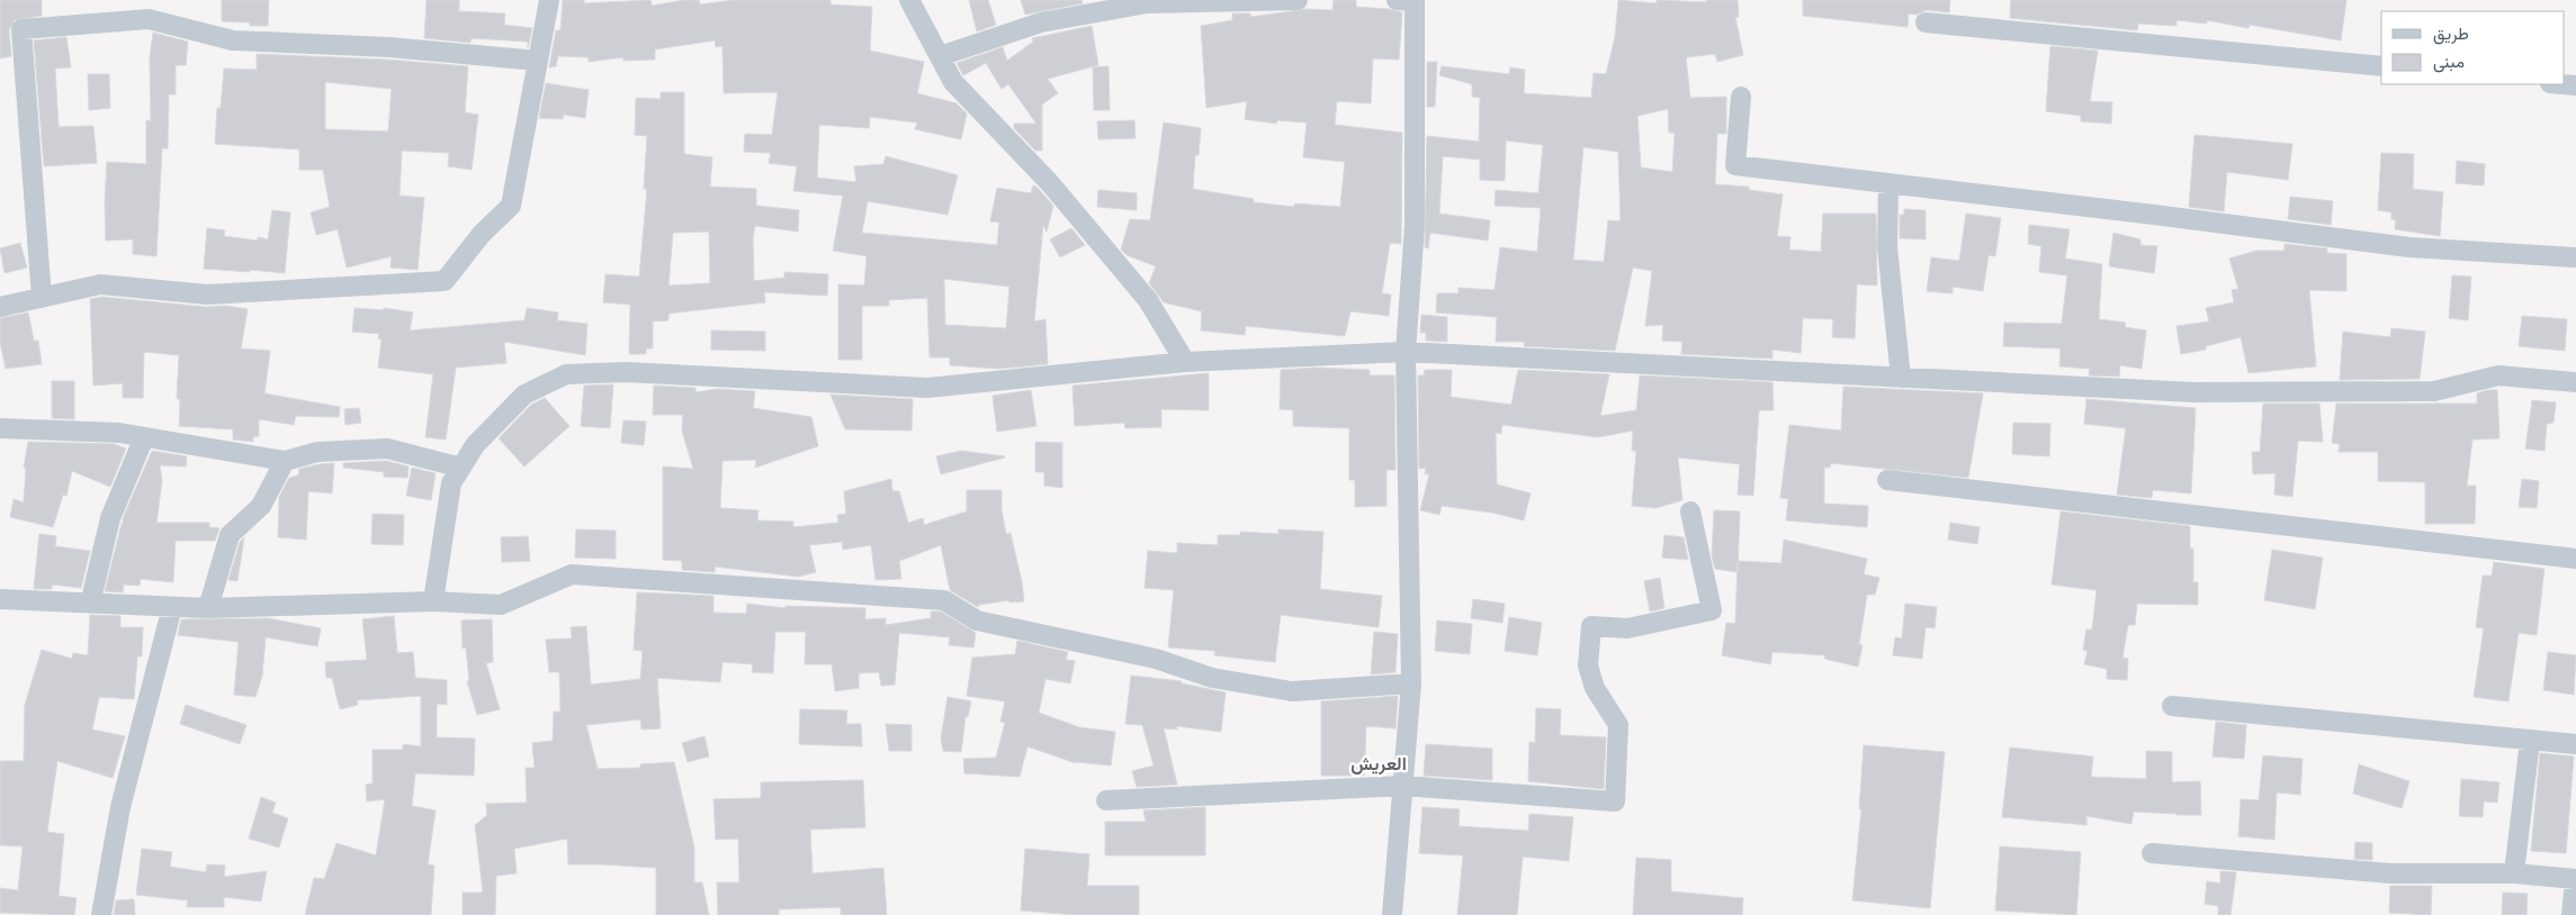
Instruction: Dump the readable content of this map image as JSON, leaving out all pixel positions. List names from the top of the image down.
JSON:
{
  "districts": ["العريش"],
  "legend": ["طريق", "مبنى"]
}
